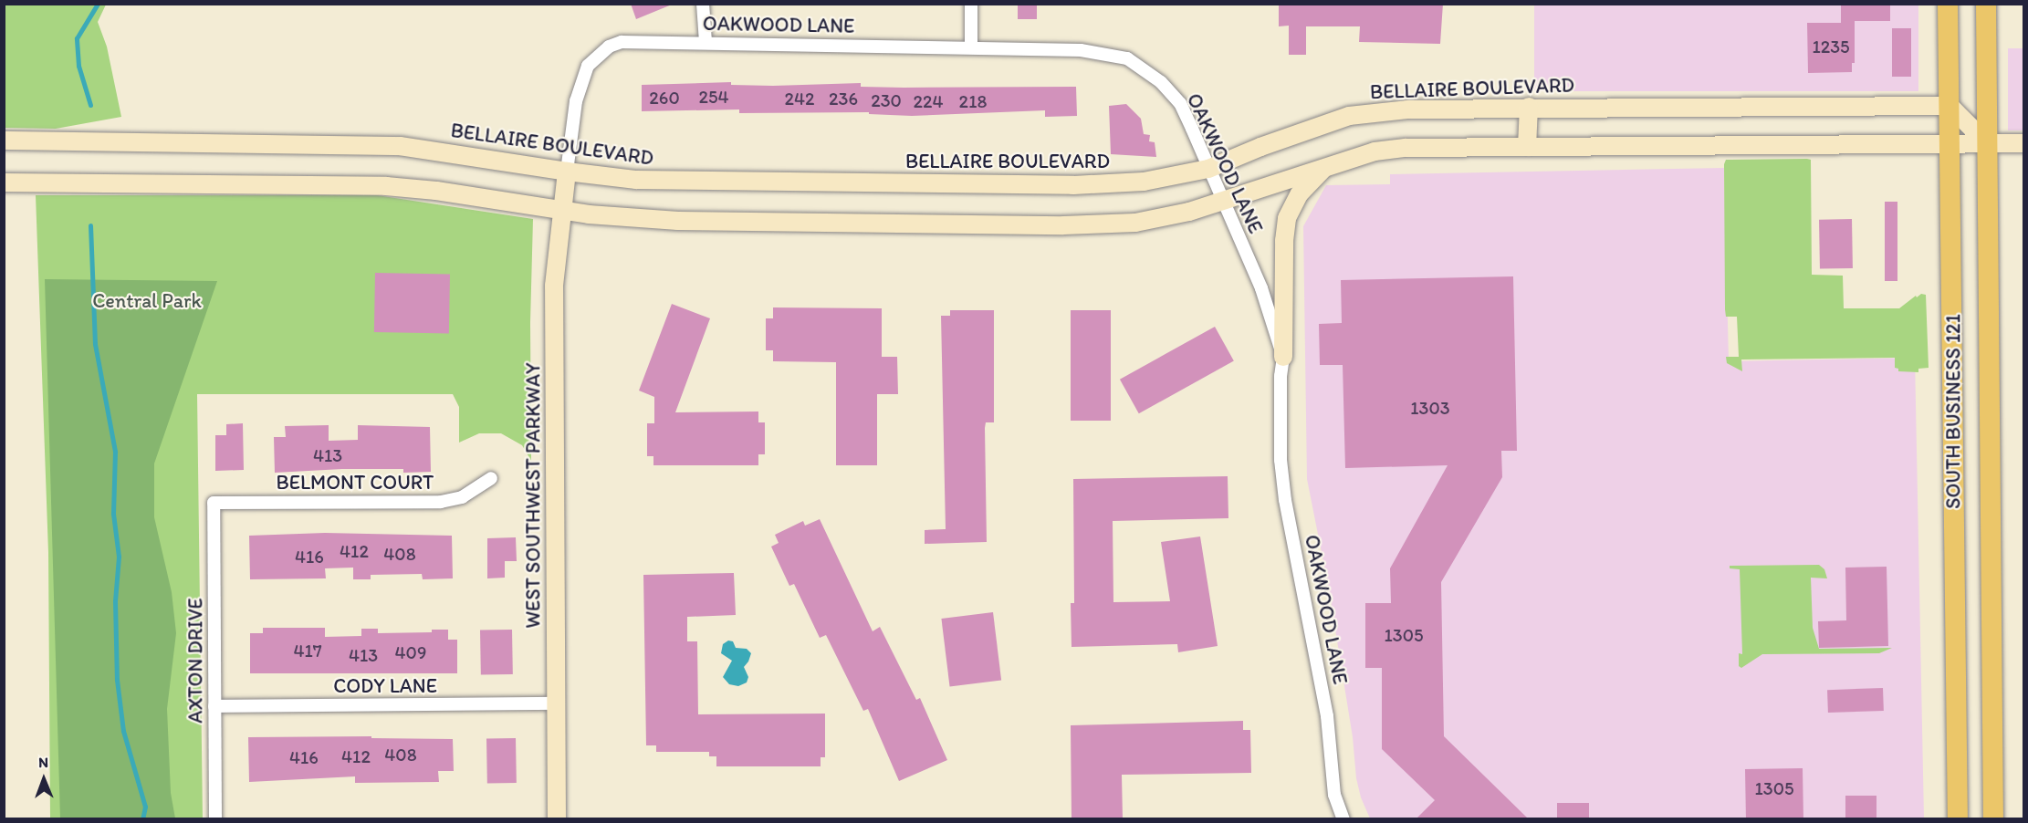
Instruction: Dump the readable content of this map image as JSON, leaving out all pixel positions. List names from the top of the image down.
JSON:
{
  "streets": {
    "main road": ["BELLAIRE BOULEVARD", "SOUTH BUSINESS 121", "WEST SOUTHWEST PARKWAY"],
    "street": [
      "OAKWOOD LANE",
      "BELMONT COURT",
      "AXTON DRIVE",
      "CODY LANE"
    ]
  },
  "crossings": [
    ["OAKWOOD LANE", "BELLAIRE BOULEVARD"],
    ["OAKWOOD LANE", "WEST SOUTHWEST PARKWAY"],
    ["BELLAIRE BOULEVARD", "SOUTH BUSINESS 121"],
    ["BELLAIRE BOULEVARD", "WEST SOUTHWEST PARKWAY"],
    ["BELMONT COURT", "AXTON DRIVE"],
    ["WEST SOUTHWEST PARKWAY", "CODY LANE"],
    ["AXTON DRIVE", "CODY LANE"]
  ],
  "parks": ["Central Park"],
  "house_numbers": [
    "1235",
    "254",
    "260",
    "242",
    "236",
    "230",
    "224",
    "218",
    "1303",
    "413",
    "412",
    "408",
    "416",
    "1305",
    "417",
    "409",
    "413",
    "408",
    "412",
    "416",
    "1305"
  ],
  "north": "top"
}
